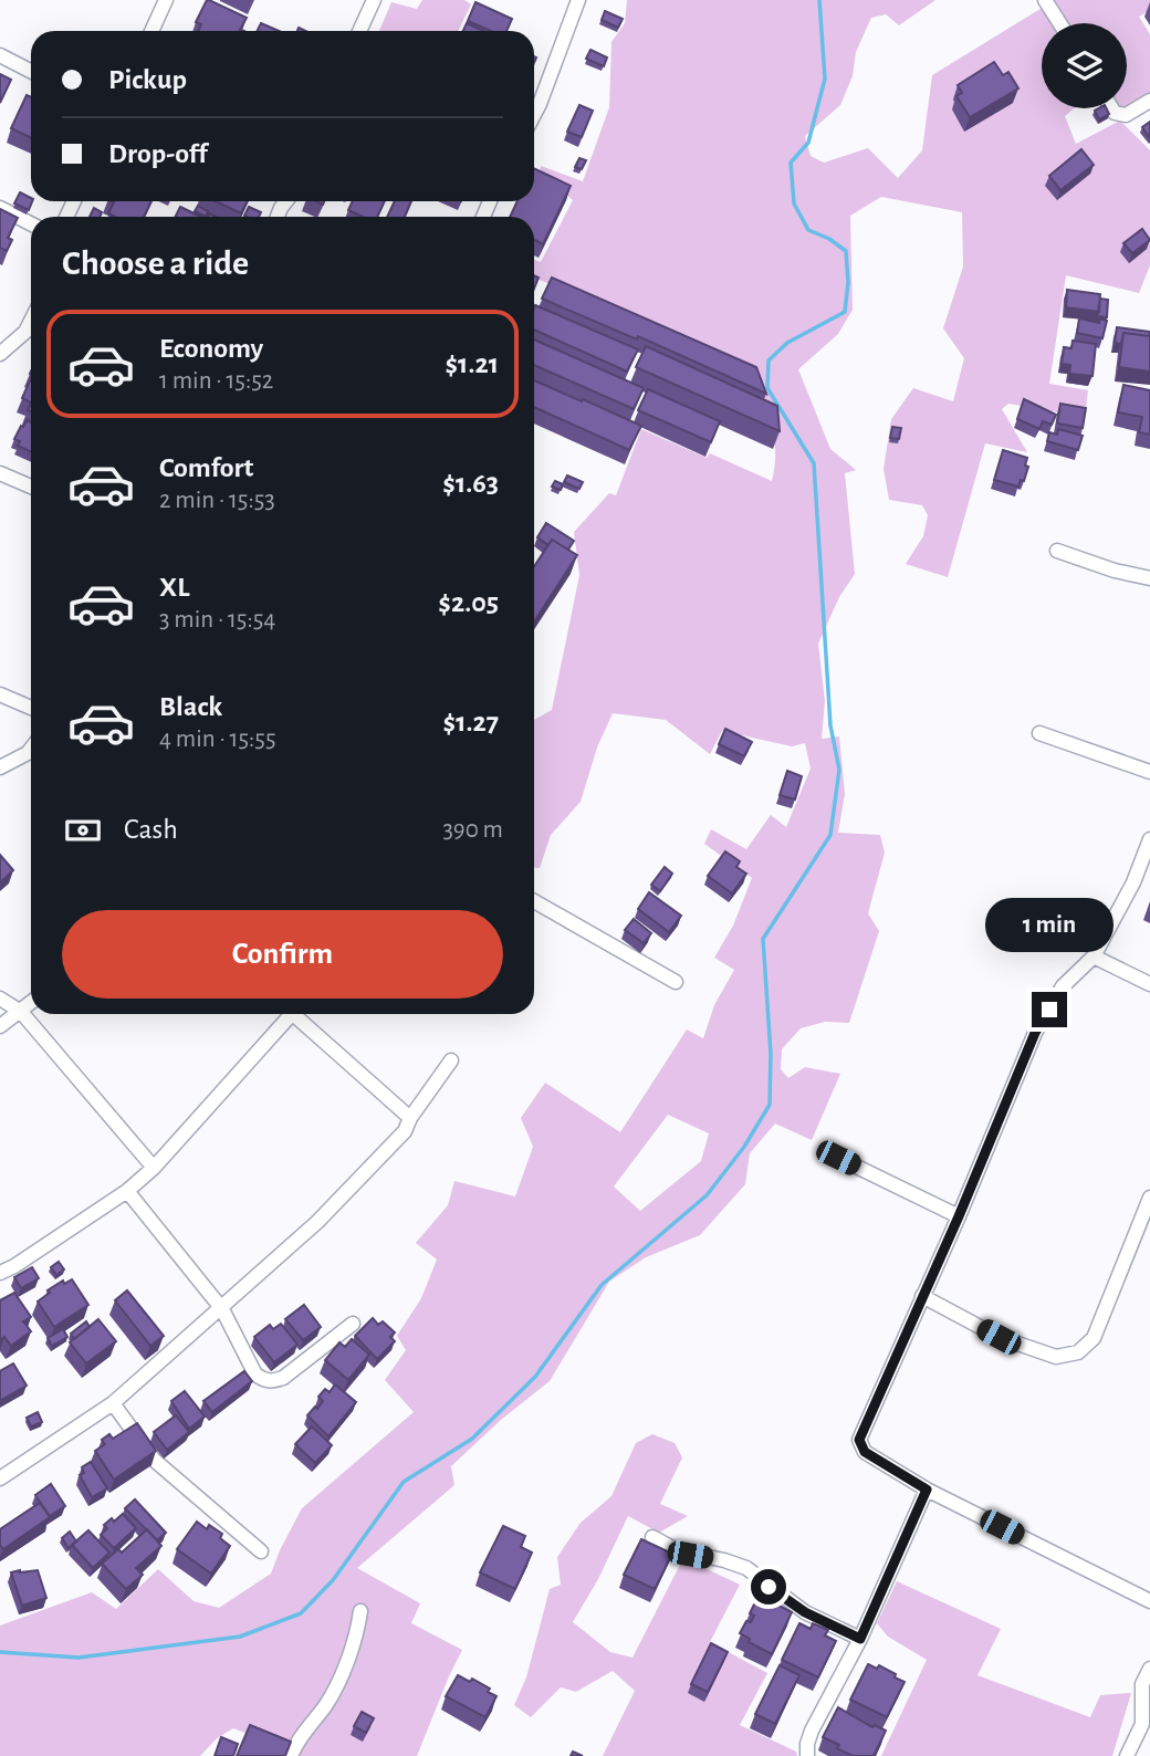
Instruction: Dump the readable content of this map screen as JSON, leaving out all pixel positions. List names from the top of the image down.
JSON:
{
  "page": {
    "banner": ["Pickup", "Drop-off"],
    "heading": "Choose a ride",
    "list": [
      {
        "name": "Economy",
        "note": "1 min · 15:52",
        "value": "$1.21"
      },
      {
        "name": "Comfort",
        "note": "2 min · 15:53",
        "value": "$1.63"
      },
      {
        "name": "XL",
        "note": "3 min · 15:54",
        "value": "$2.05"
      },
      {
        "name": "Black",
        "note": "4 min · 15:55",
        "value": "$1.27"
      }
    ],
    "pay": ["Cash", "390 m"],
    "buttons": "Confirm",
    "bubble": "1 min"
  }
}
